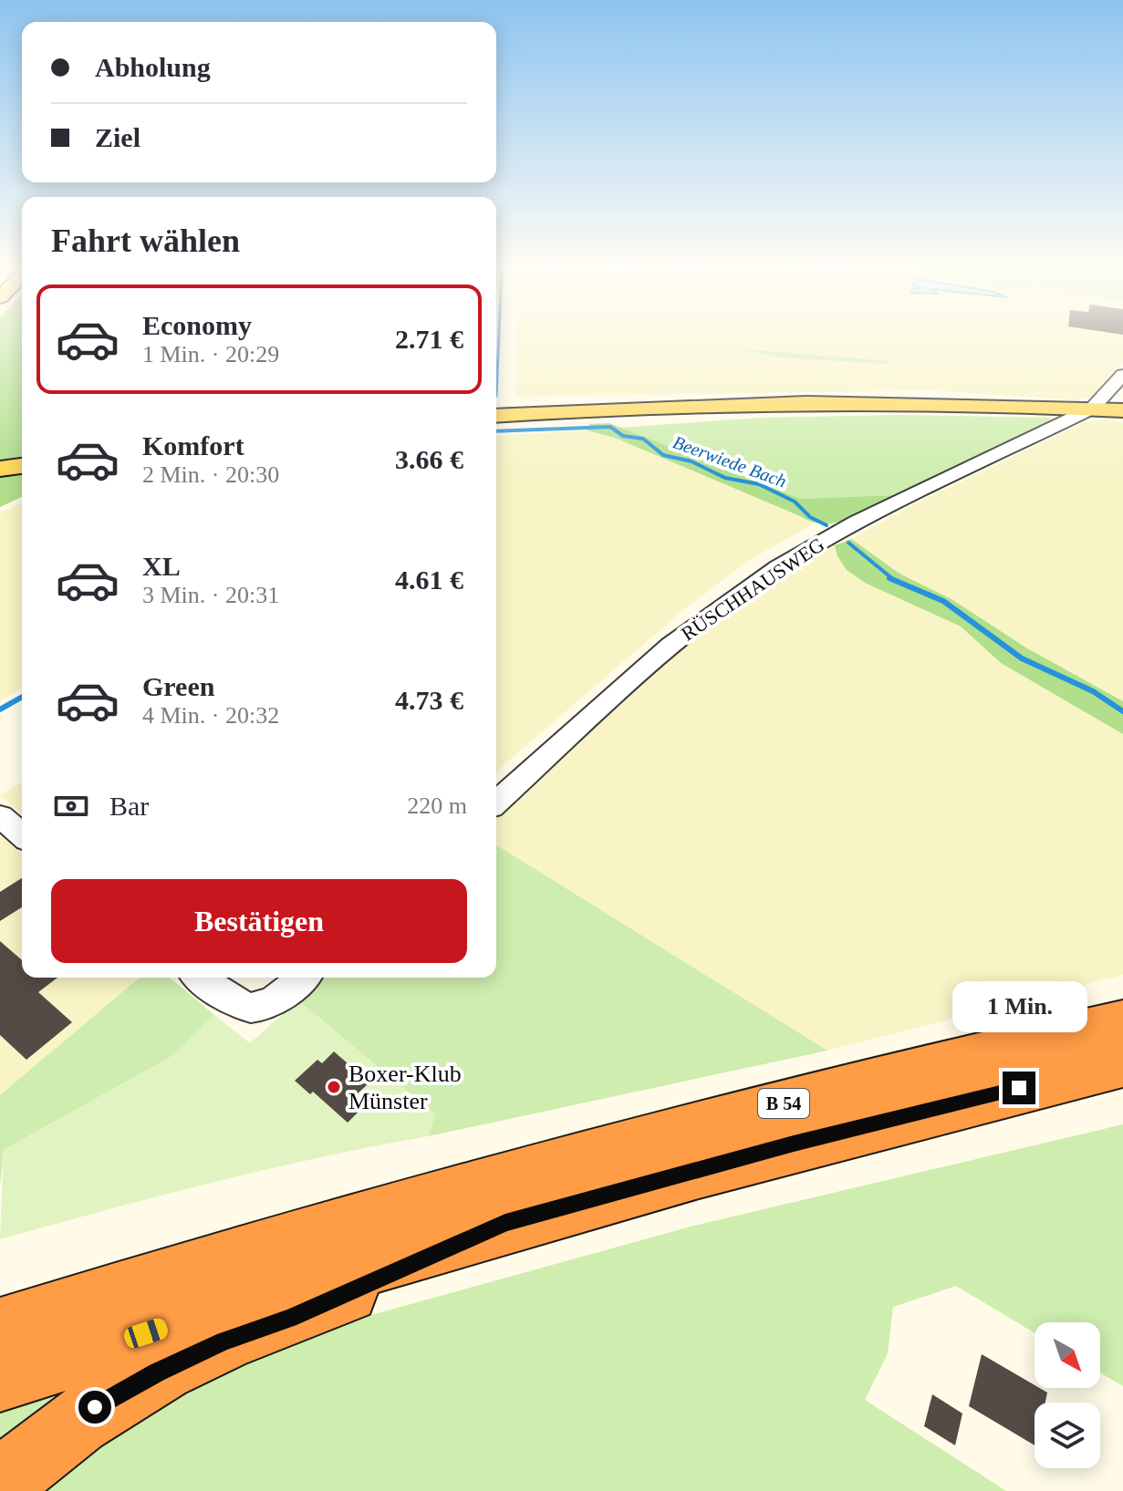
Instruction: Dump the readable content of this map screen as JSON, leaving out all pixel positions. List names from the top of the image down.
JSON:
{
  "streets": {
    "highway": ["B 54"],
    "main road": ["RÜSCHHAUSWEG"]
  },
  "water": ["Beerwiede Bach"],
  "places": ["Boxer-Klub Münster"],
  "north": "bottom right",
  "page": {
    "banner": ["Abholung", "Ziel"],
    "heading": "Fahrt wählen",
    "list": [
      {
        "name": "Economy",
        "note": "1 Min. · 20:29",
        "value": "2.71 €"
      },
      {
        "name": "Komfort",
        "note": "2 Min. · 20:30",
        "value": "3.66 €"
      },
      {
        "name": "XL",
        "note": "3 Min. · 20:31",
        "value": "4.61 €"
      },
      {
        "name": "Green",
        "note": "4 Min. · 20:32",
        "value": "4.73 €"
      }
    ],
    "pay": ["Bar", "220 m"],
    "buttons": "Bestätigen",
    "bubble": "1 Min."
  }
}
